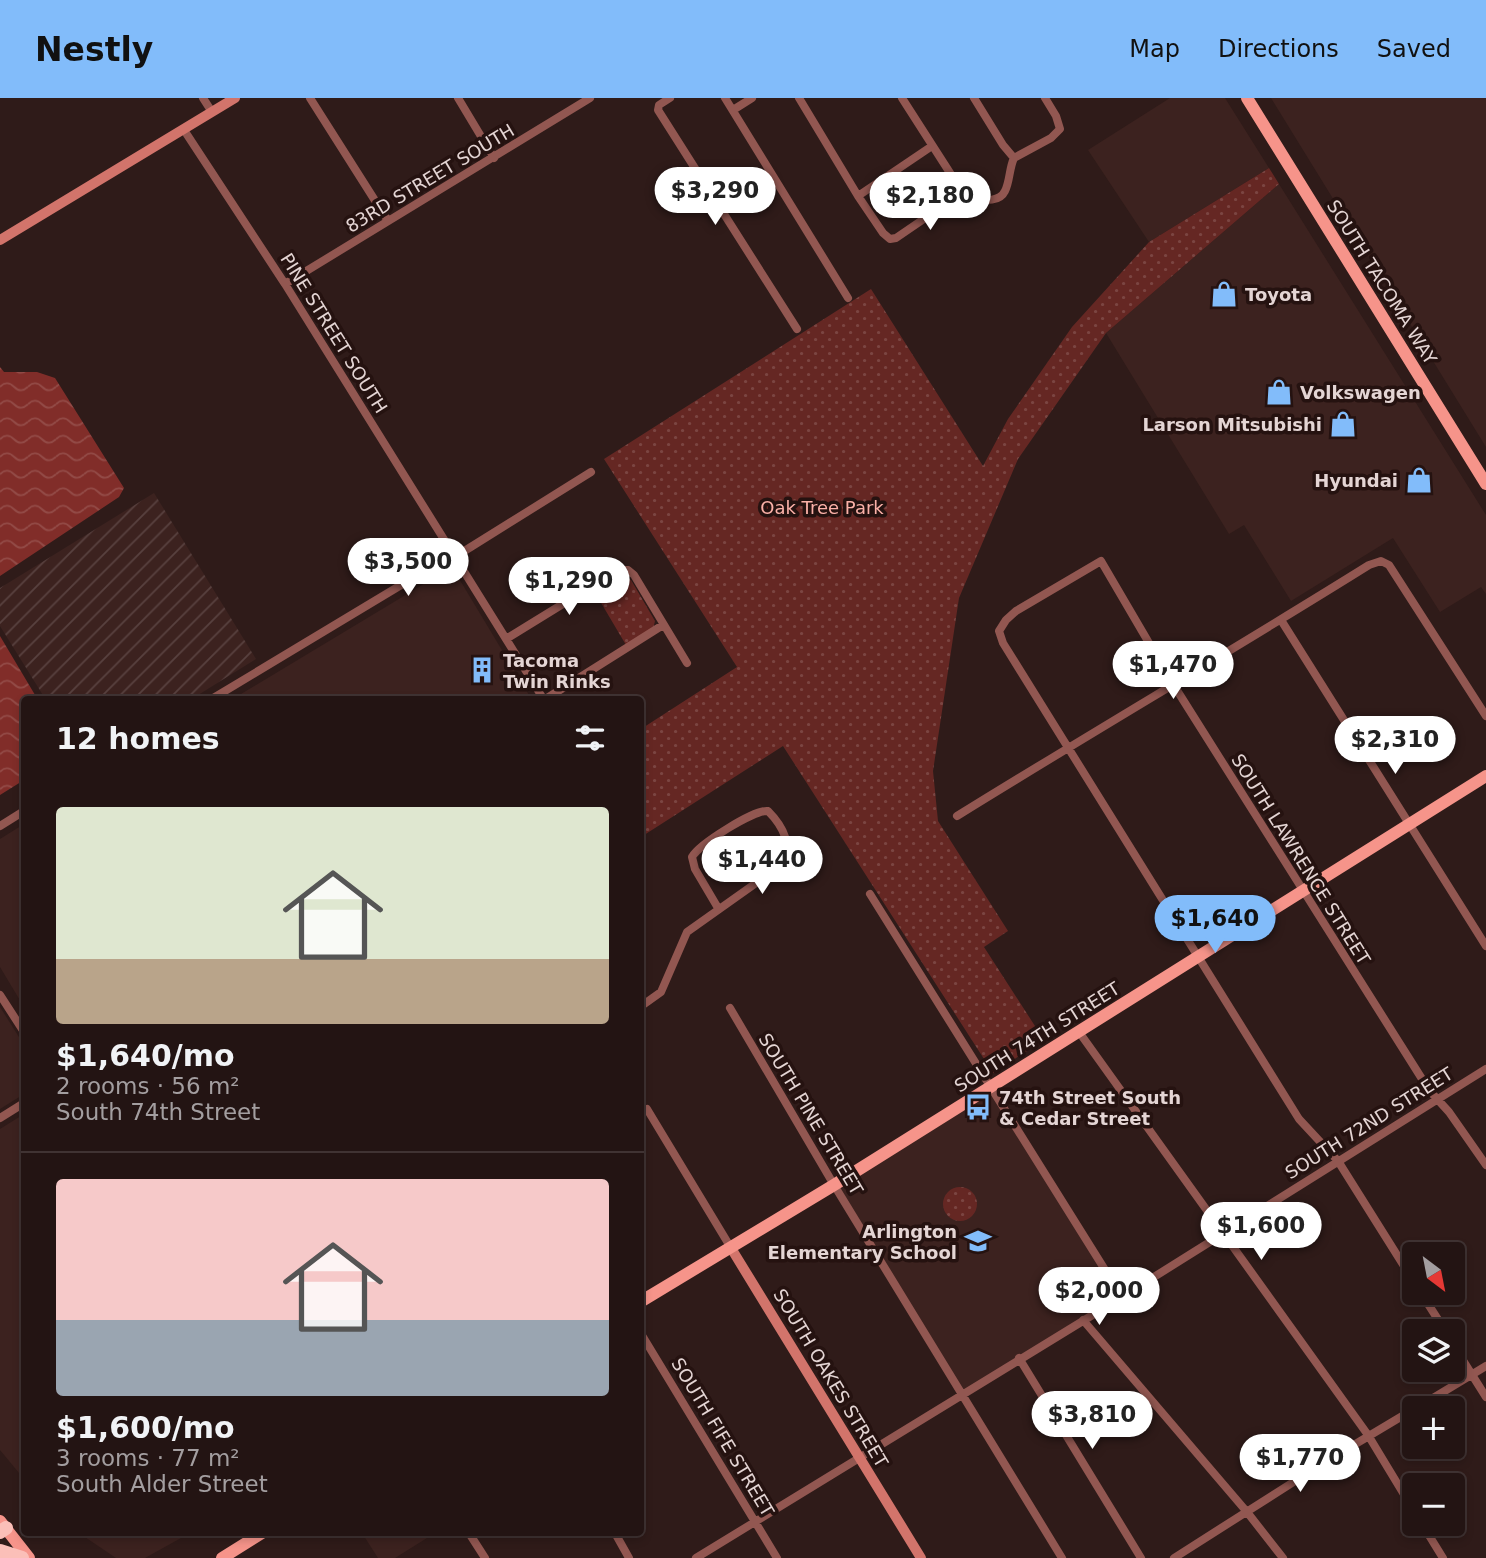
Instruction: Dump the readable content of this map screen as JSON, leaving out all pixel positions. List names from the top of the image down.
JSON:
{
  "streets": {
    "main road": ["SOUTH TACOMA WAY", "SOUTH 74TH STREET"],
    "street": [
      "83RD STREET SOUTH",
      "PINE STREET SOUTH",
      "SOUTH LAWRENCE STREET",
      "SOUTH PINE STREET",
      "SOUTH 72ND STREET",
      "SOUTH OAKES STREET",
      "SOUTH FIFE STREET"
    ]
  },
  "crossings": [
    ["83RD STREET SOUTH", "PINE STREET SOUTH"],
    ["SOUTH LAWRENCE STREET", "SOUTH 74TH STREET"],
    ["SOUTH LAWRENCE STREET", "SOUTH 72ND STREET"],
    ["SOUTH 74TH STREET", "SOUTH PINE STREET"],
    ["SOUTH 74TH STREET", "SOUTH OAKES STREET"],
    ["SOUTH PINE STREET", "SOUTH 72ND STREET"],
    ["SOUTH 72ND STREET", "SOUTH OAKES STREET"],
    ["SOUTH 72ND STREET", "SOUTH FIFE STREET"]
  ],
  "parks": ["Oak Tree Park"],
  "places": {
    "shop": [
      "Toyota",
      "Volkswagen",
      "Larson Mitsubishi",
      "Hyundai"
    ],
    "building": ["Tacoma Twin Rinks"],
    "bus stop": ["74th Street South & Cedar Street"],
    "school or university": ["Arlington Elementary School"]
  },
  "north": "bottom right",
  "page": {
    "header": "Nestly",
    "nav": ["Map", "Directions", "Saved"],
    "price": [
      "$3,290",
      "$2,180",
      "$3,500",
      "$1,290",
      "$1,470",
      "$2,310",
      "$1,440",
      "$1,640",
      "$1,600",
      "$2,000",
      "$3,810",
      "$1,770"
    ],
    "heading": "12 homes",
    "list": [
      {
        "name": "$1,640/mo",
        "note": "2 rooms · 56 m² · South 74th Street"
      },
      {
        "name": "$1,600/mo",
        "note": "3 rooms · 77 m² · South Alder Street"
      }
    ],
    "map_buttons": ["+", "−"]
  }
}
